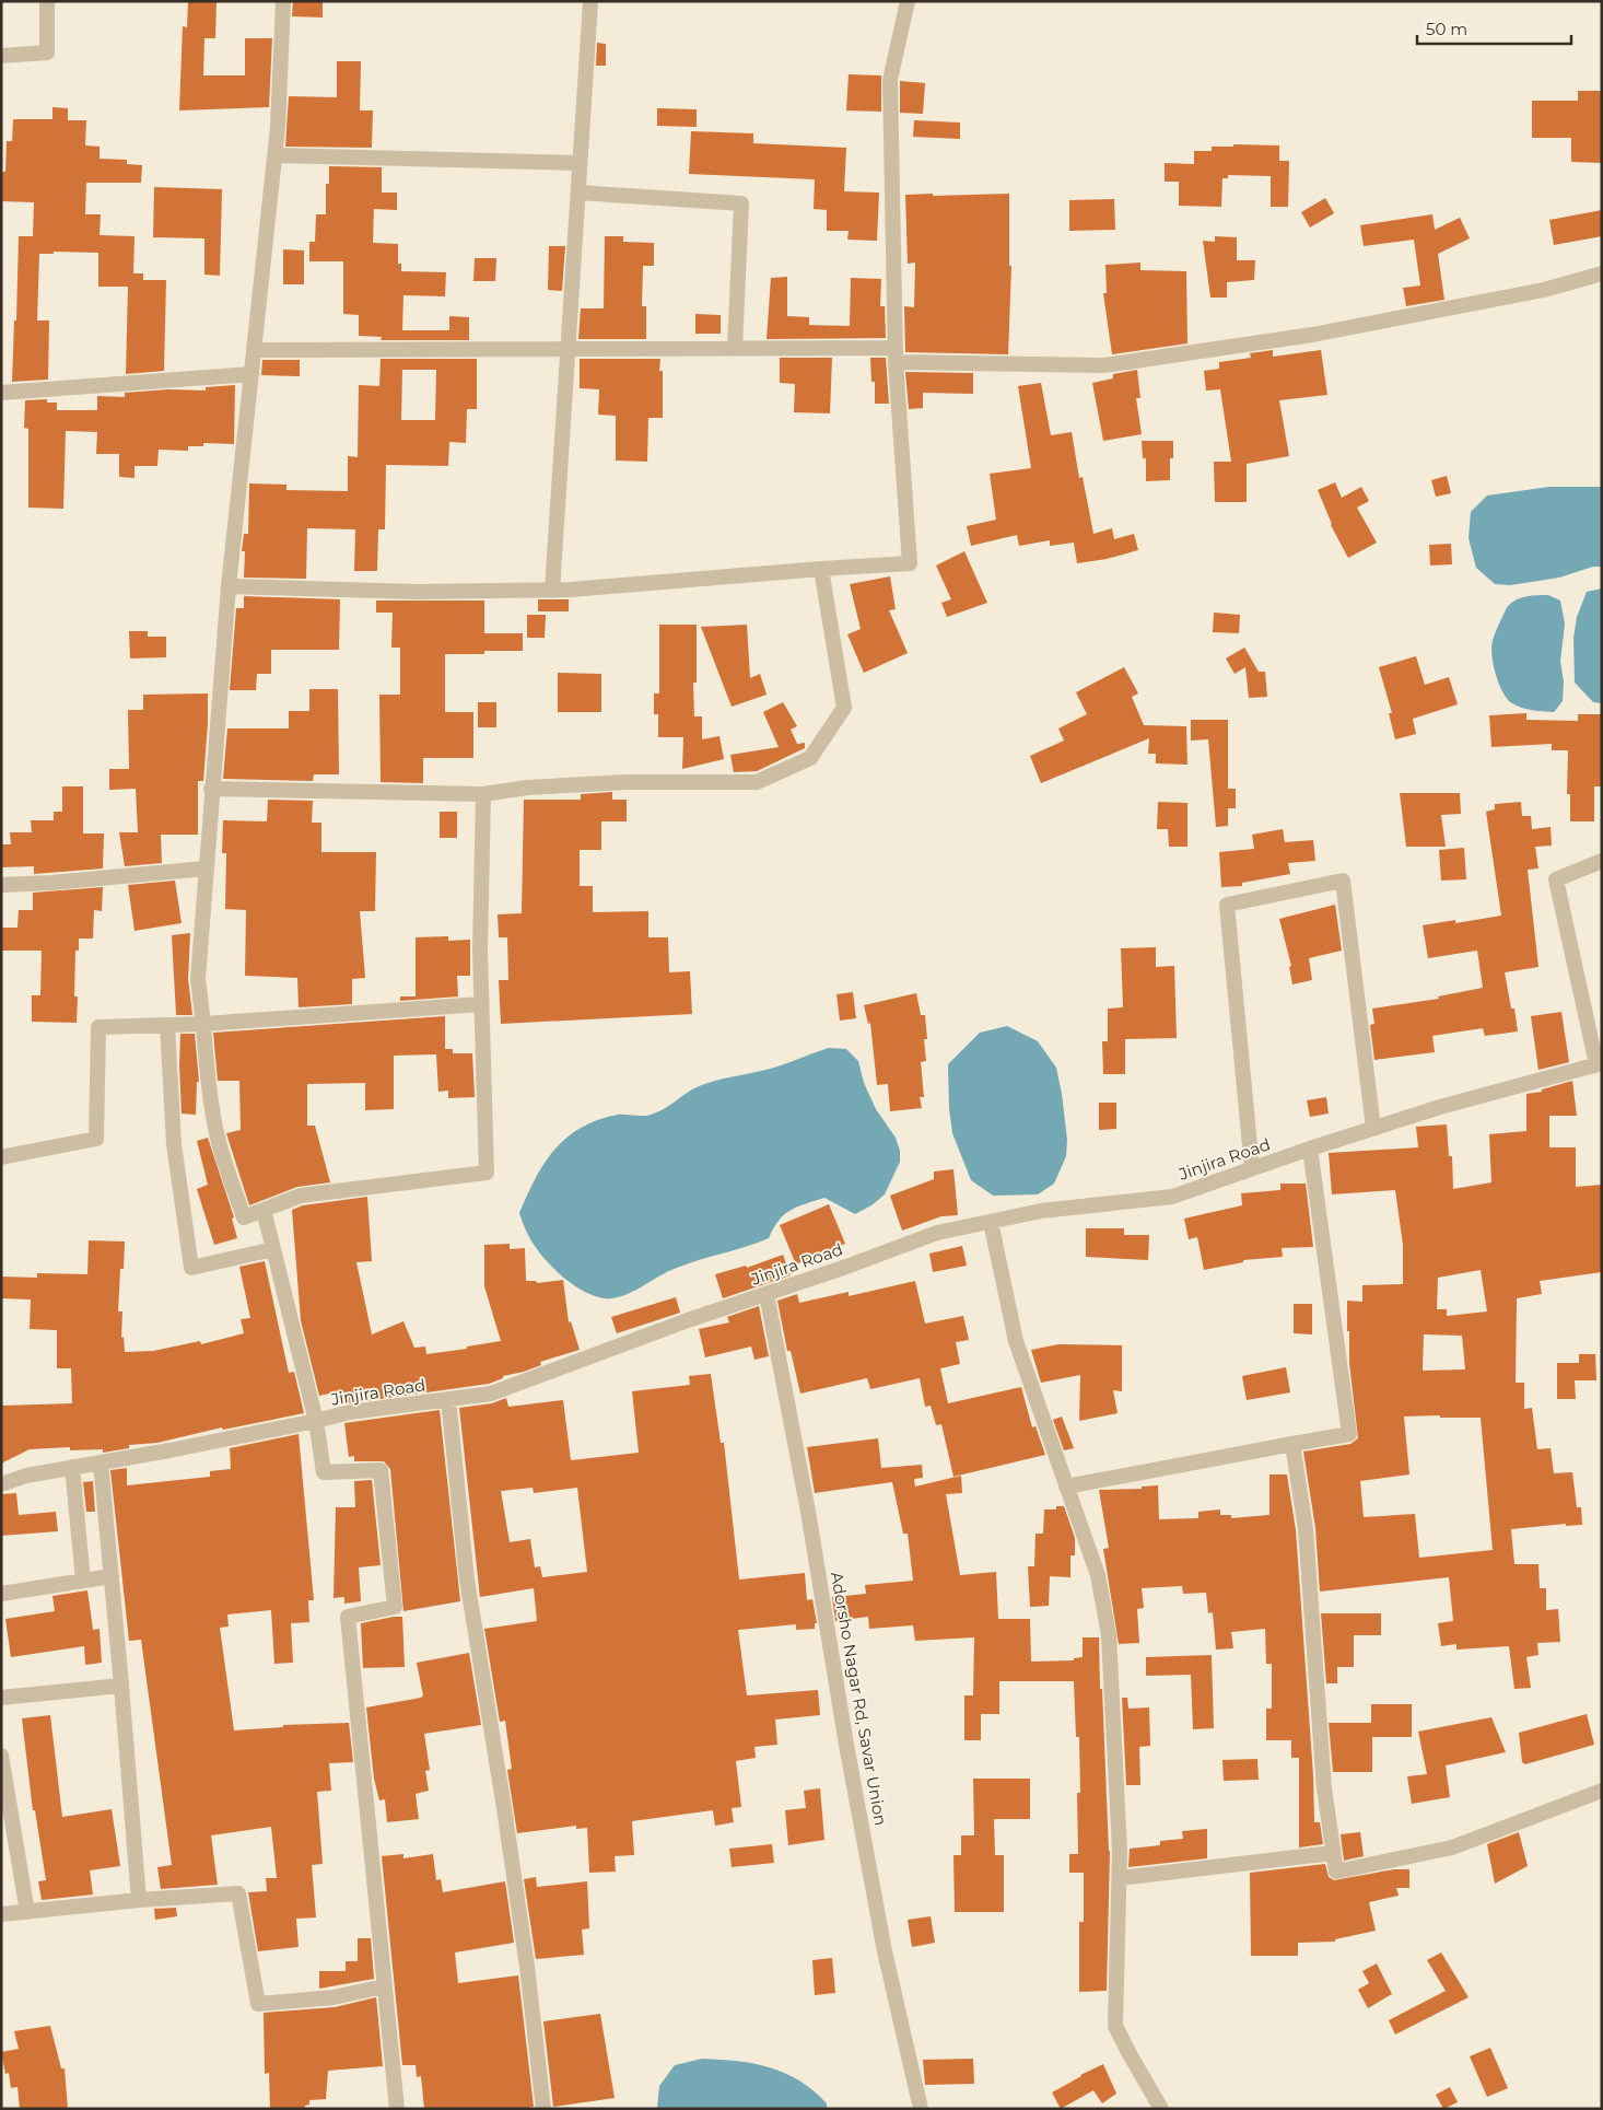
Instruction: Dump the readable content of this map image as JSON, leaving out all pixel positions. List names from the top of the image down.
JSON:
{
  "streets": {
    "street": ["Jinjira Road", "Adorsho Nagar Rd, Savar Union"]
  },
  "crossings": [
    ["Jinjira Road", "Adorsho Nagar Rd, Savar Union"]
  ],
  "scale_bar": "50 m"
}
